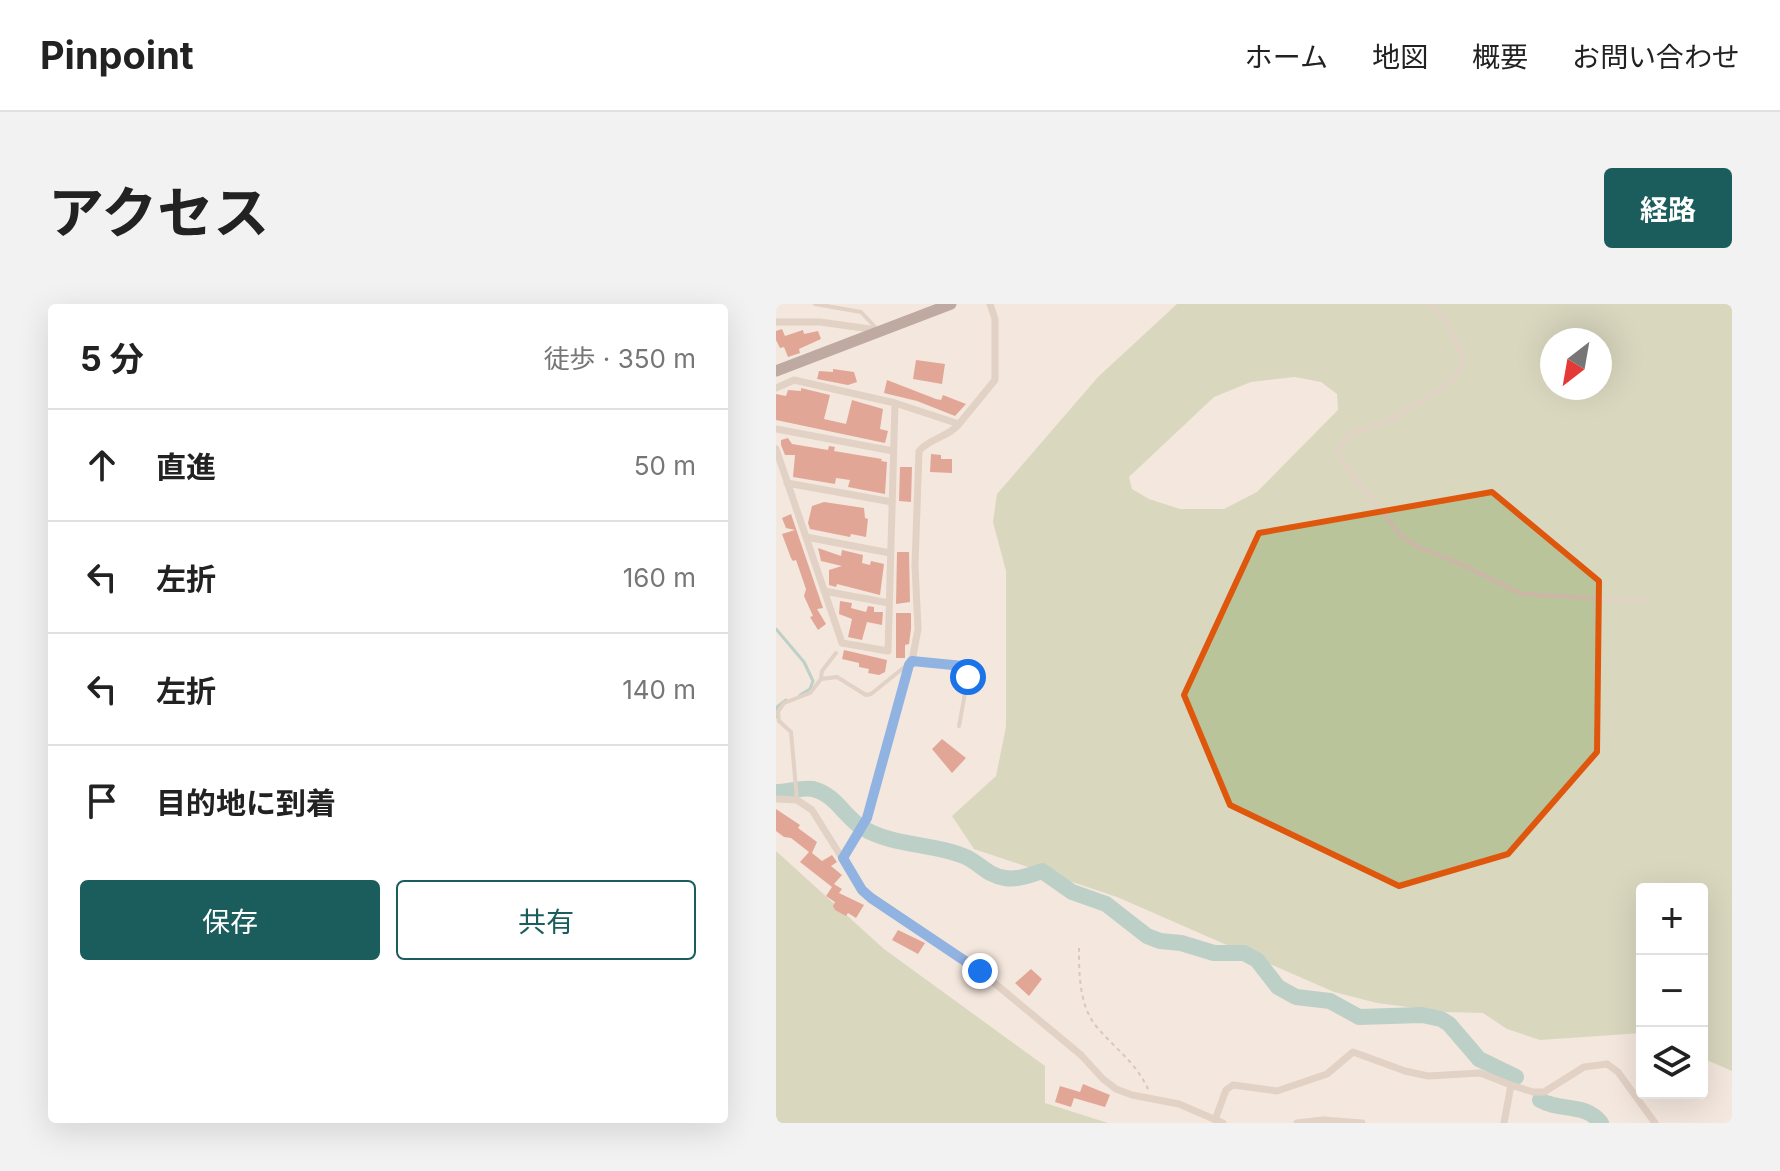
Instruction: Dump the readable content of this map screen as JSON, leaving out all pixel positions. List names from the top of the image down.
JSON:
{
  "north": "bottom left",
  "page": {
    "header": "Pinpoint",
    "nav": [
      "ホーム",
      "地図",
      "概要",
      "お問い合わせ"
    ],
    "title": "アクセス",
    "buttons": [
      "経路",
      ["保存", "共有"]
    ],
    "heading": ["5 分", "徒歩 · 350 m"],
    "list": [
      ["直進", "50 m"],
      ["左折", "160 m"],
      ["左折", "140 m"],
      "目的地に到着"
    ],
    "map_buttons": ["+", "−"]
  }
}
